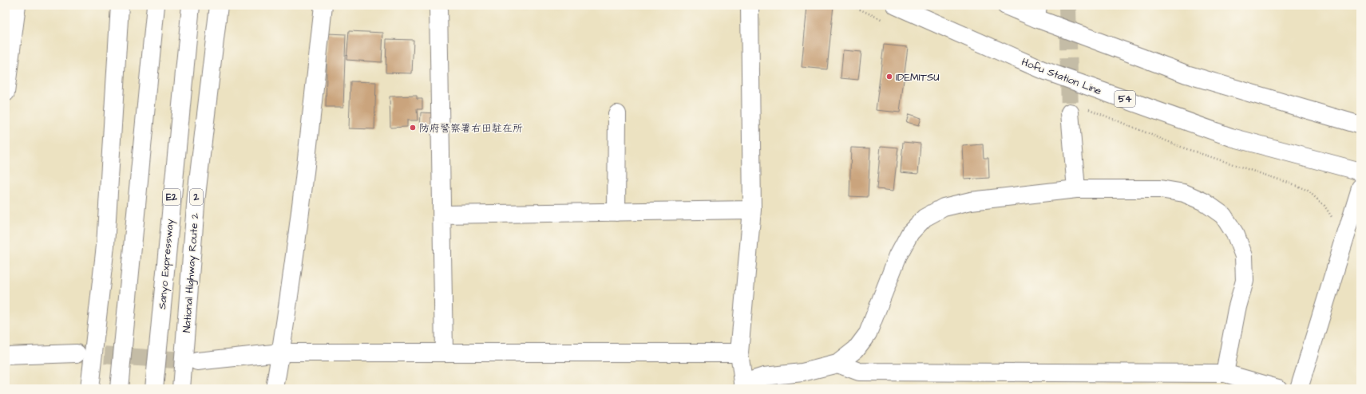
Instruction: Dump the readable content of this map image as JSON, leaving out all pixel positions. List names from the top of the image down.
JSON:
{
  "streets": {
    "main road": [
      "Hofu Station Line",
      "54",
      "E2",
      "2",
      "Sanyo Expressway",
      "National Highway Route 2"
    ]
  },
  "places": ["IDEMITSU", "防府警察署右田駐在所"]
}
